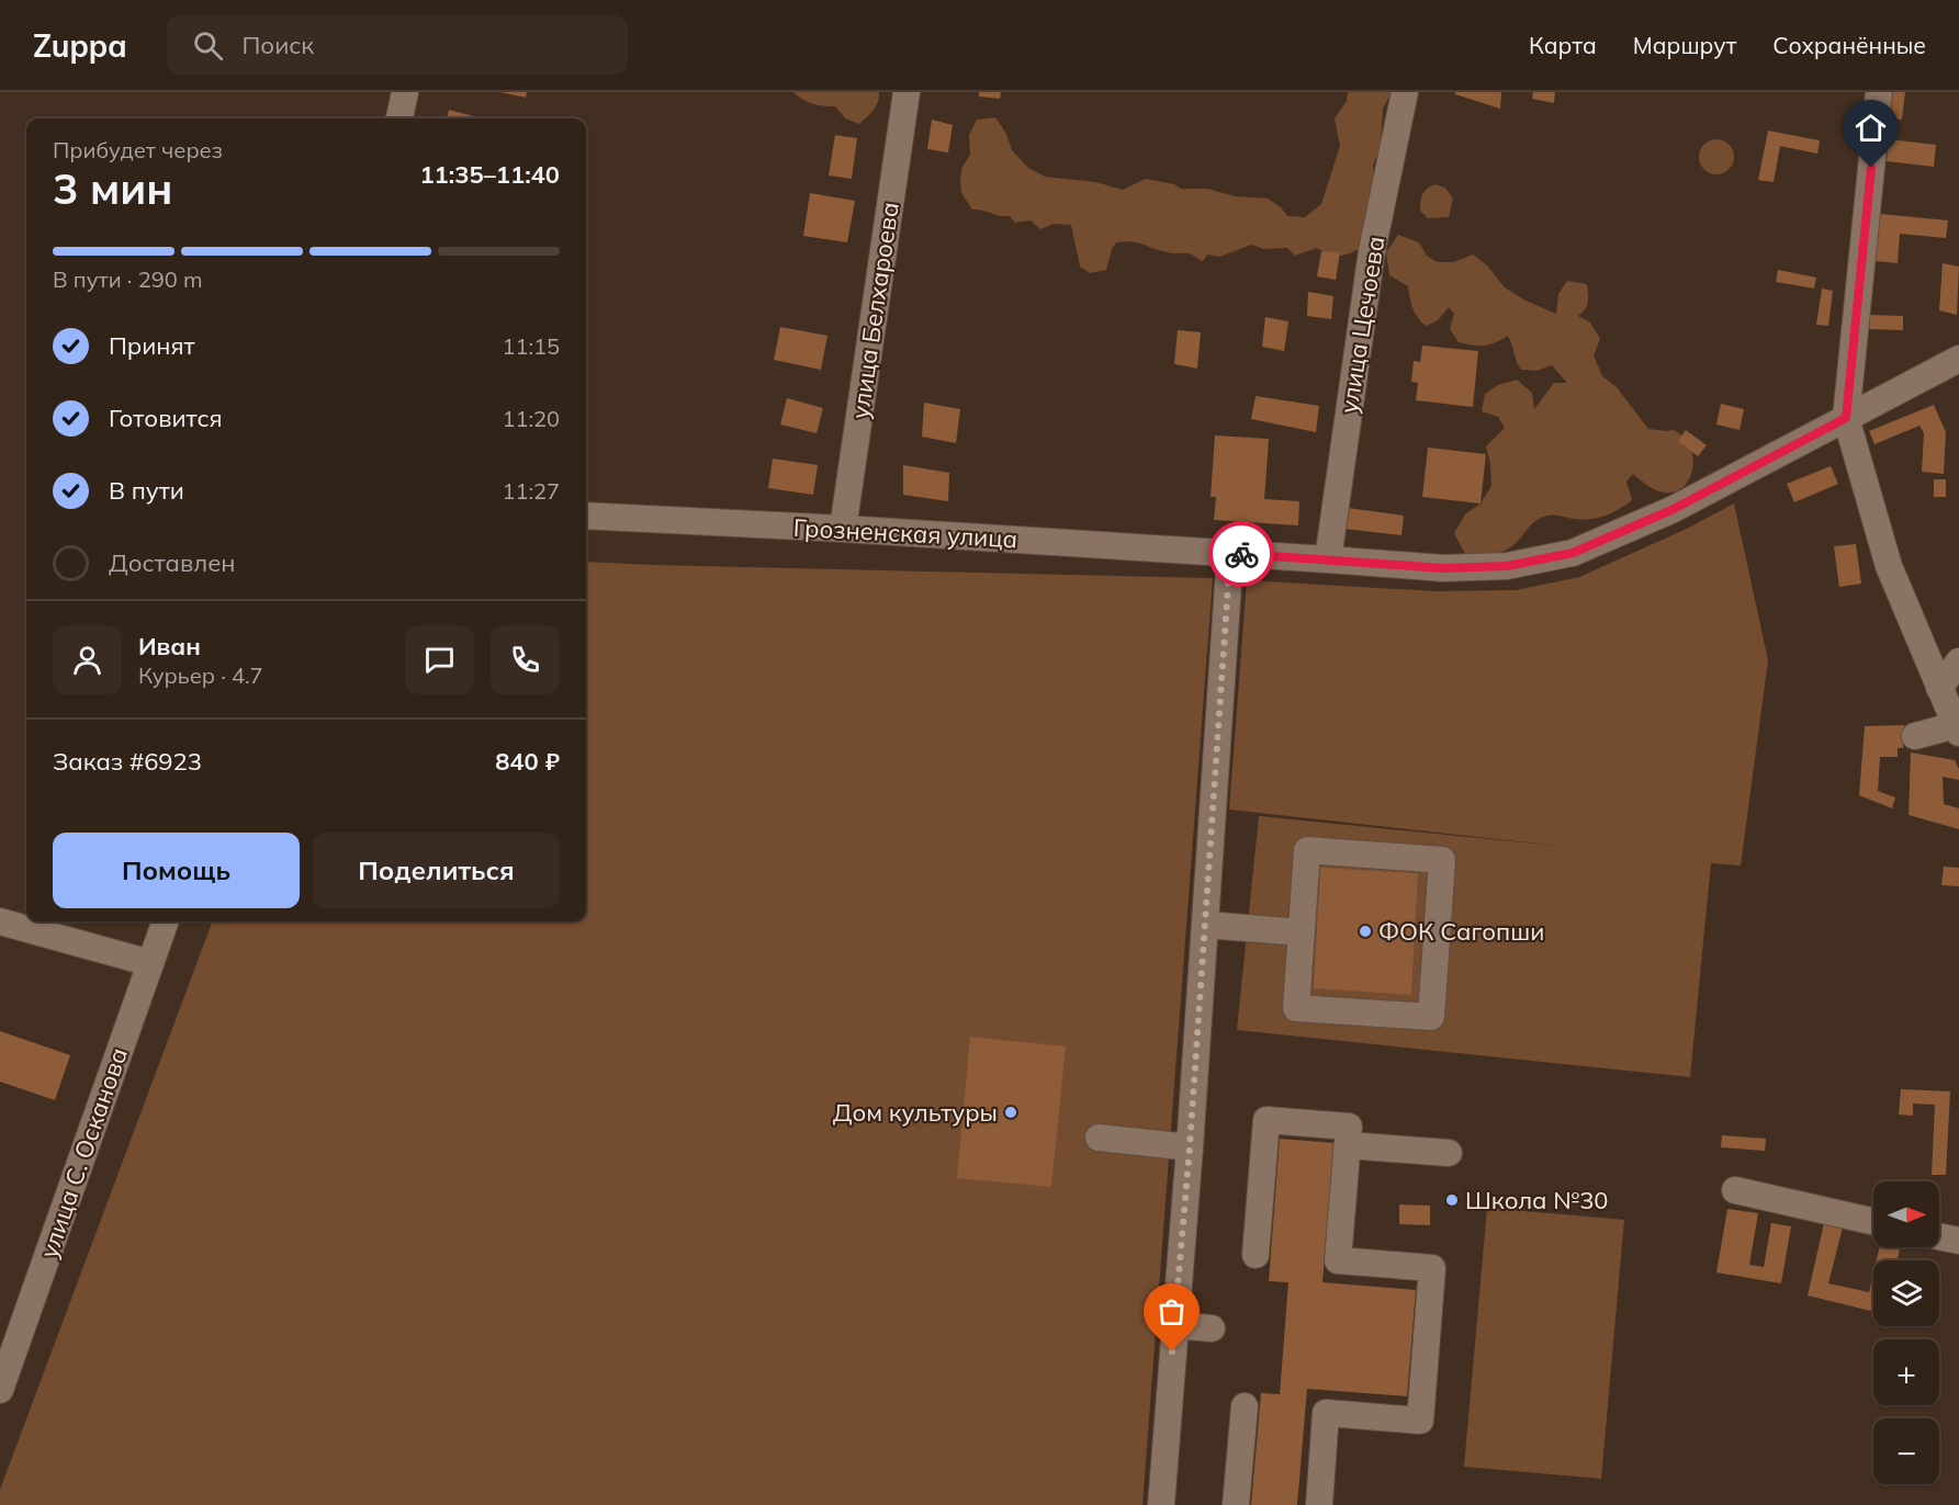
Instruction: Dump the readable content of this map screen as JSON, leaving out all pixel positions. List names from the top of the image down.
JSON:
{
  "streets": {
    "street": [
      "улица Белхароева",
      "улица Цечоева",
      "Грозненская улица",
      "улица С. Осканова"
    ]
  },
  "crossings": [
    ["улица Белхароева", "Грозненская улица"],
    ["улица Цечоева", "Грозненская улица"]
  ],
  "places": ["ФОК Сагопши", "Дом культуры", "Школа №30"],
  "north": "right",
  "page": {
    "header": "Zuppa",
    "search": "Поиск",
    "nav": ["Карта", "Маршрут", "Сохранённые"],
    "heading": ["3 мин", "Прибудет через", "11:35–11:40"],
    "panel": [
      "Иван",
      "Курьер · 4.7",
      "Заказ #6923",
      "840 ₽"
    ],
    "bar": "В пути · 290 m",
    "list": [
      ["Принят", "11:15"],
      ["Готовится", "11:20"],
      ["В пути", "11:27"],
      "Доставлен"
    ],
    "buttons": ["Помощь", "Поделиться"],
    "map_buttons": ["+", "−"]
  }
}
